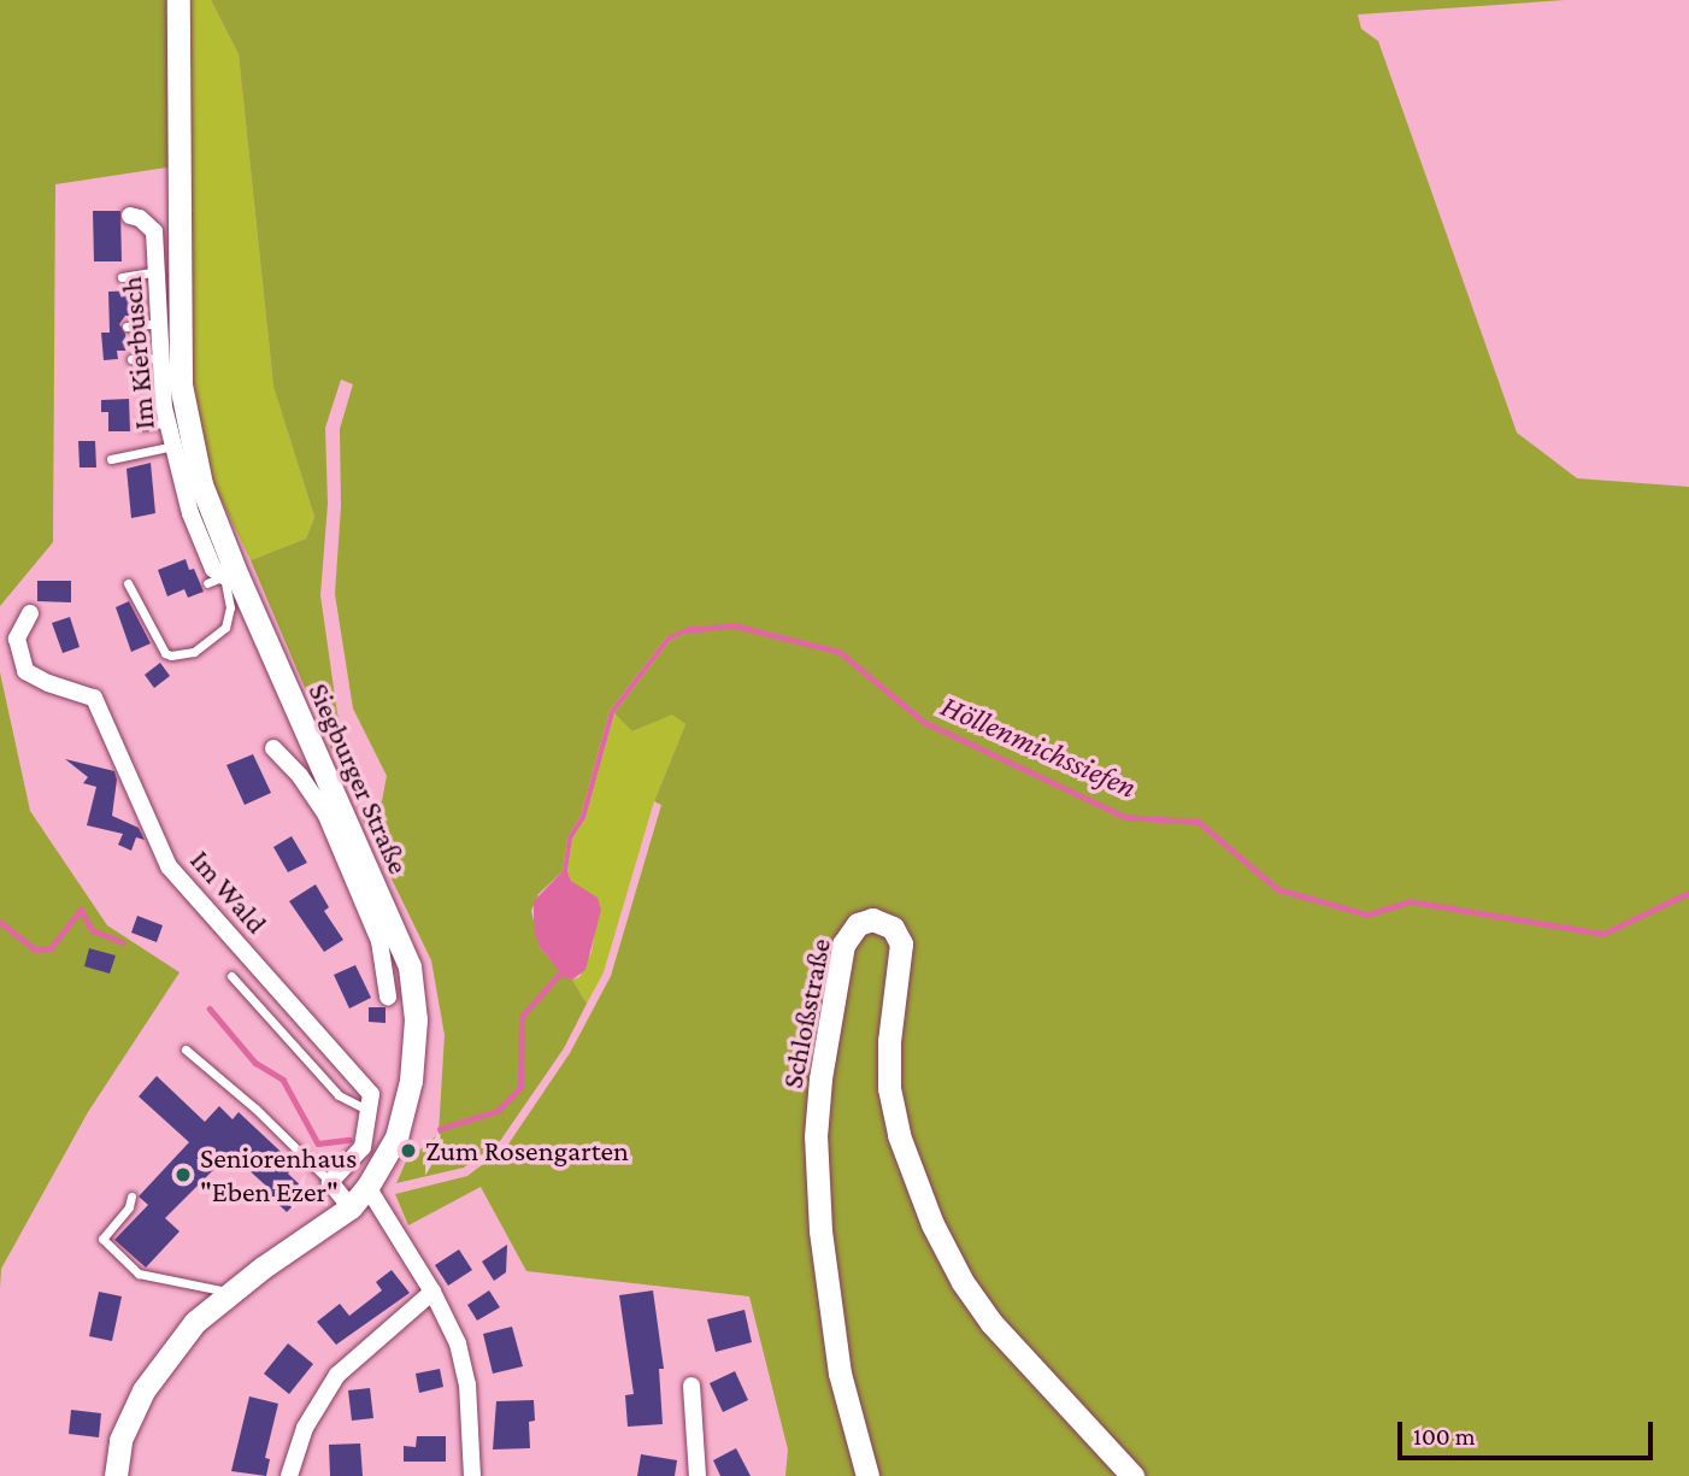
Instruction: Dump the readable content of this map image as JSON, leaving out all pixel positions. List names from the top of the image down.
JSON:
{
  "streets": {
    "main road": ["Siegburger Straße", "Schloßstraße"],
    "street": ["Im Kierbusch", "Im Wald"]
  },
  "crossings": [
    ["Im Kierbusch", "Siegburger Straße"]
  ],
  "water": ["Höllenmichssiefen"],
  "places": ["Zum Rosengarten", "Seniorenhaus \"Eben Ezer\""],
  "scale_bar": "100 m"
}
